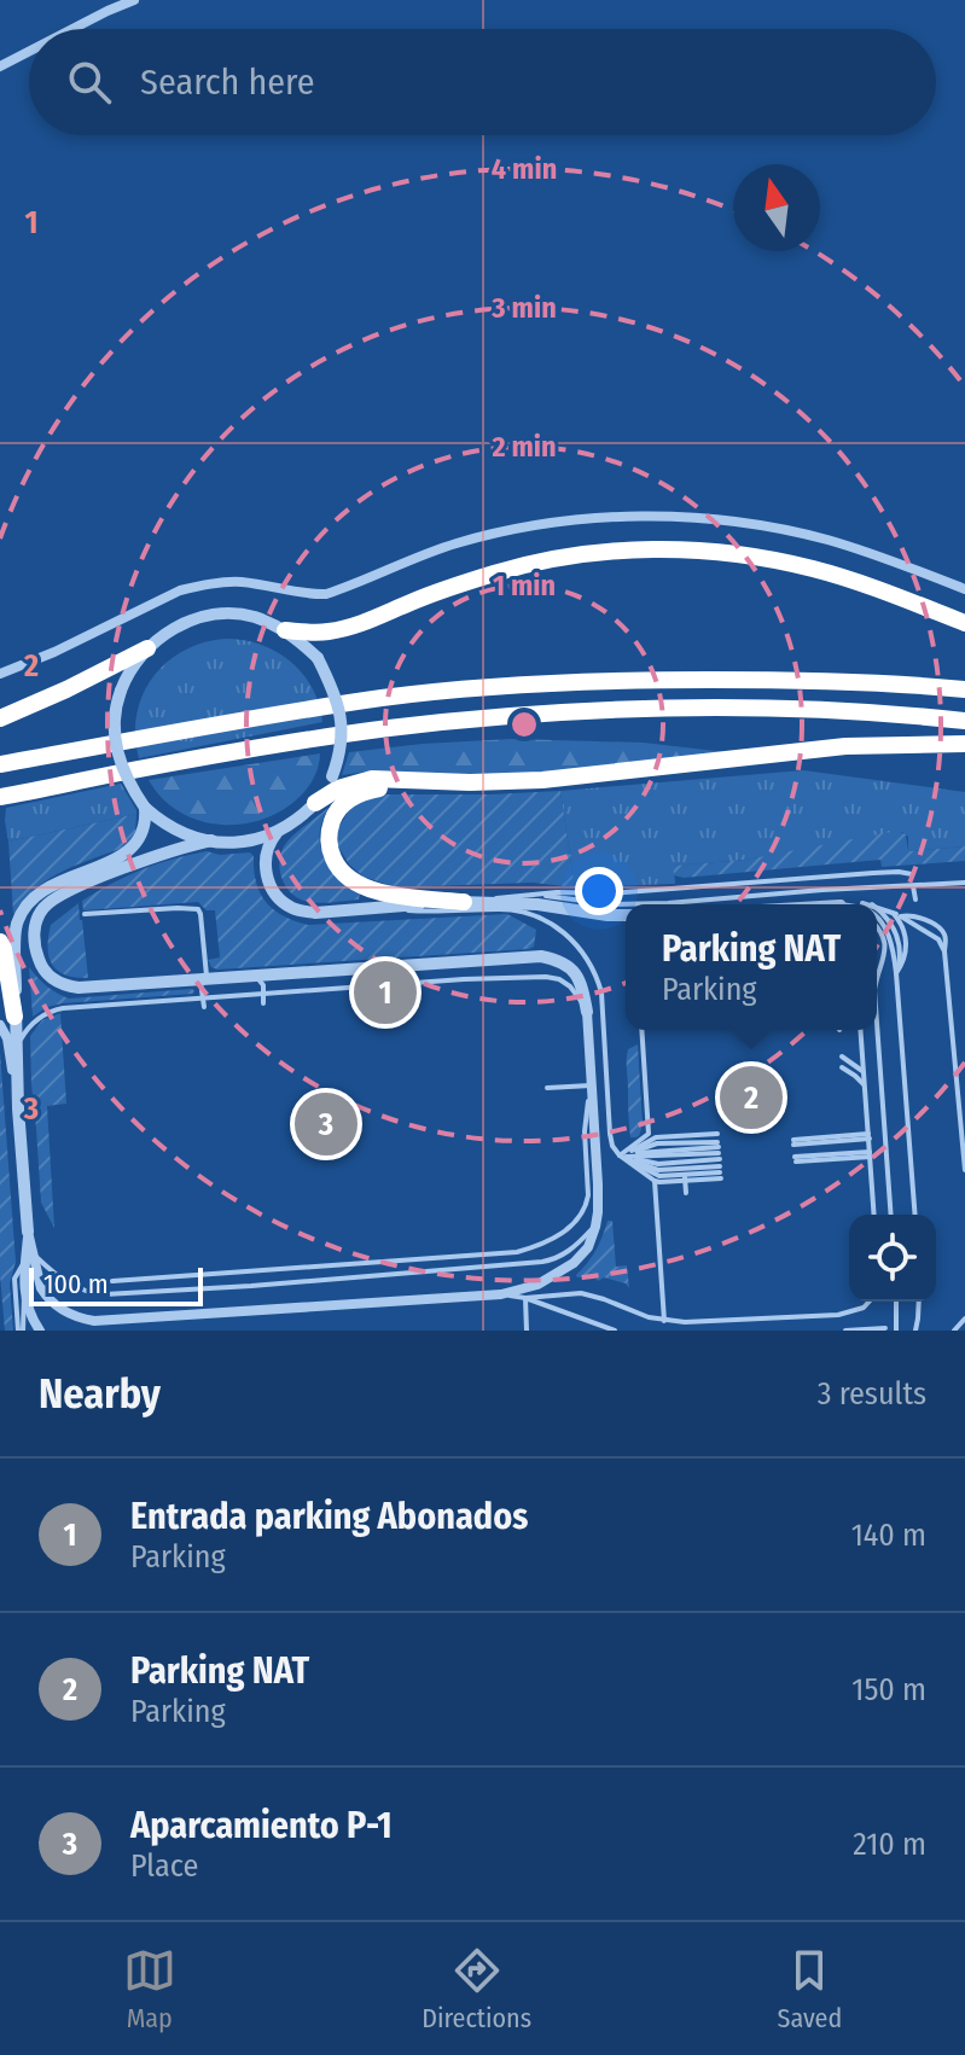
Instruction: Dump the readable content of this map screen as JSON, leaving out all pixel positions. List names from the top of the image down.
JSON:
{
  "scale_bar": "100 m",
  "north": "top",
  "page": {
    "search": "Search here",
    "popup": ["Parking NAT", "Parking"],
    "pins": ["1", "2", "3"],
    "scale": "100 m",
    "heading": ["Nearby", "3 results"],
    "list": [
      {
        "mark": "1",
        "name": "Entrada parking Abonados",
        "note": "Parking",
        "value": "140 m"
      },
      {
        "mark": "2",
        "name": "Parking NAT",
        "note": "Parking",
        "value": "150 m"
      },
      {
        "mark": "3",
        "name": "Aparcamiento P-1",
        "note": "Place",
        "value": "210 m"
      }
    ],
    "nav": ["Map", "Directions", "Saved"]
  },
  "grid": {
    "rows": ["1", "2", "3"]
  },
  "rings": [
    "4 min",
    "3 min",
    "2 min",
    "1 min"
  ]
}
